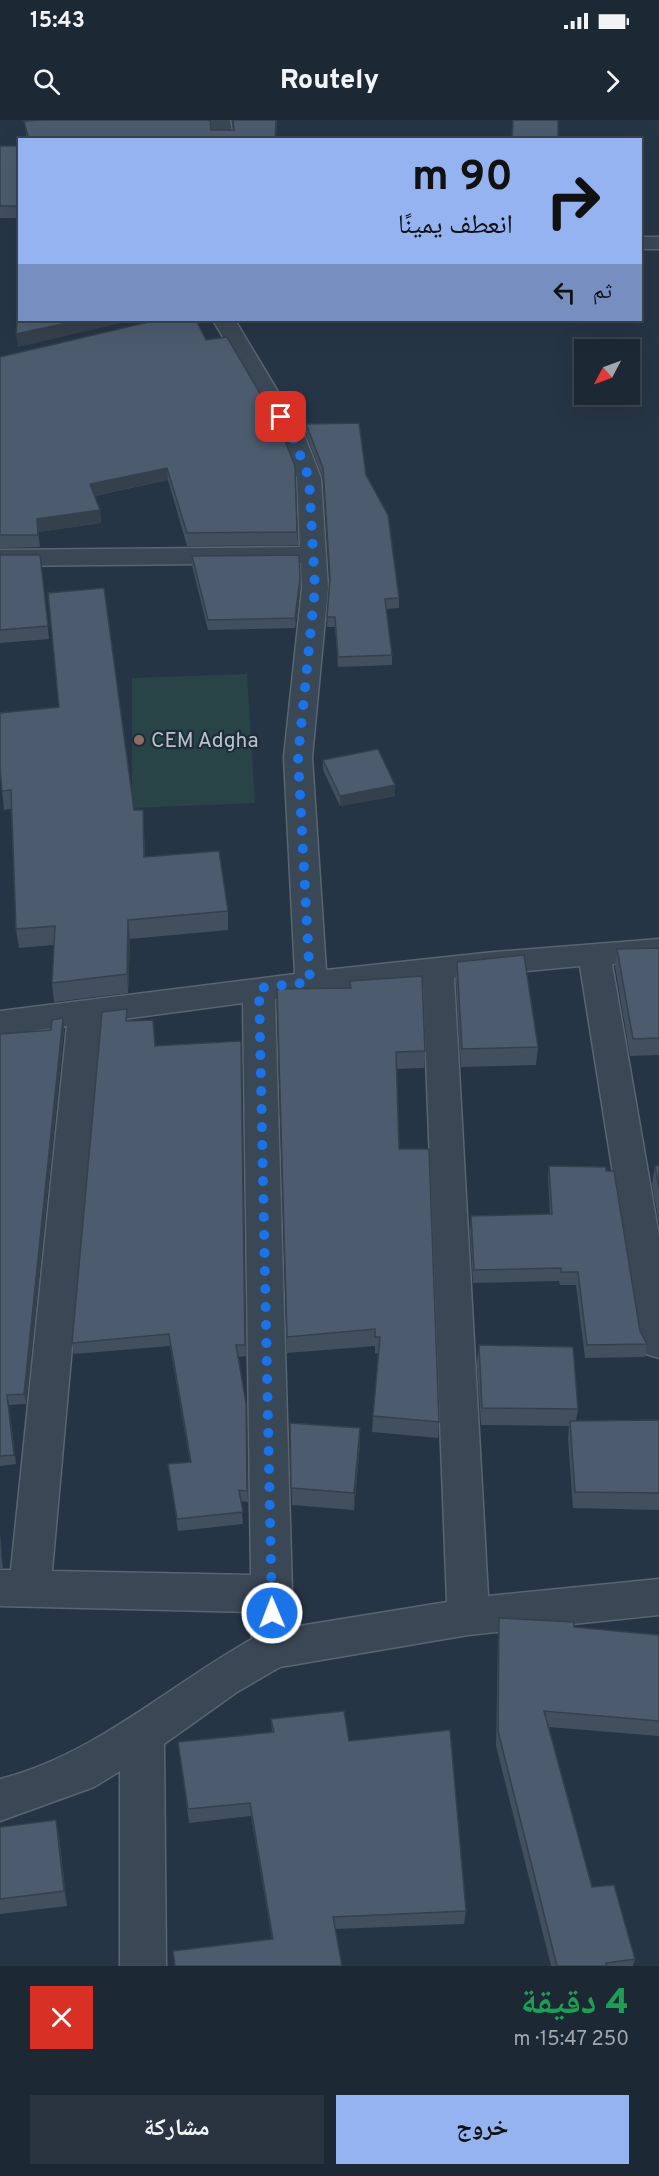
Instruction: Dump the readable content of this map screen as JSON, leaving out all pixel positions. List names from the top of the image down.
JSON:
{
  "places": ["CEM Adgha"],
  "north": "bottom left",
  "page": {
    "status": "15:43",
    "header": "Routely",
    "turn": ["90 m", "انعطف يمينًا"],
    "then": "ثم",
    "heading": ["4 دقيقة", "250 m · 15:47"],
    "buttons": ["خروج", "مشاركة"]
  }
}
